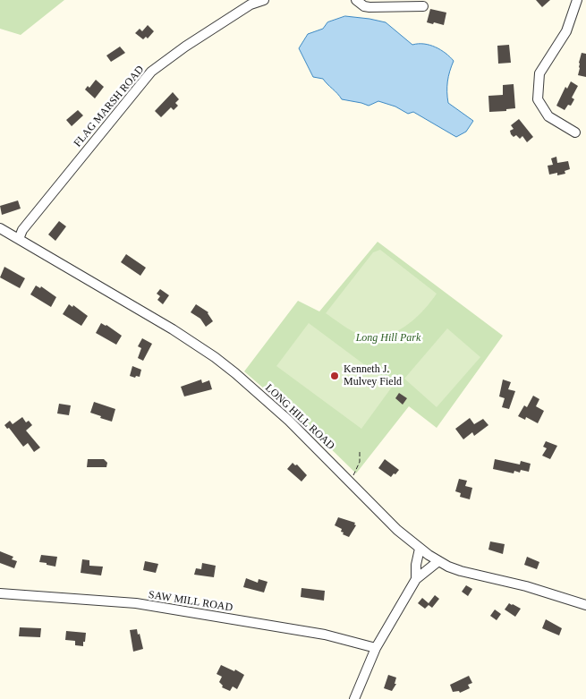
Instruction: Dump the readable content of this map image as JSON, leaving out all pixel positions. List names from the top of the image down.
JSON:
{
  "streets": {
    "street": ["FLAG MARSH ROAD", "LONG HILL ROAD", "SAW MILL ROAD"]
  },
  "crossings": [
    ["FLAG MARSH ROAD", "LONG HILL ROAD"]
  ],
  "parks": ["Long Hill Park"],
  "places": ["Kenneth J. Mulvey Field"]
}
